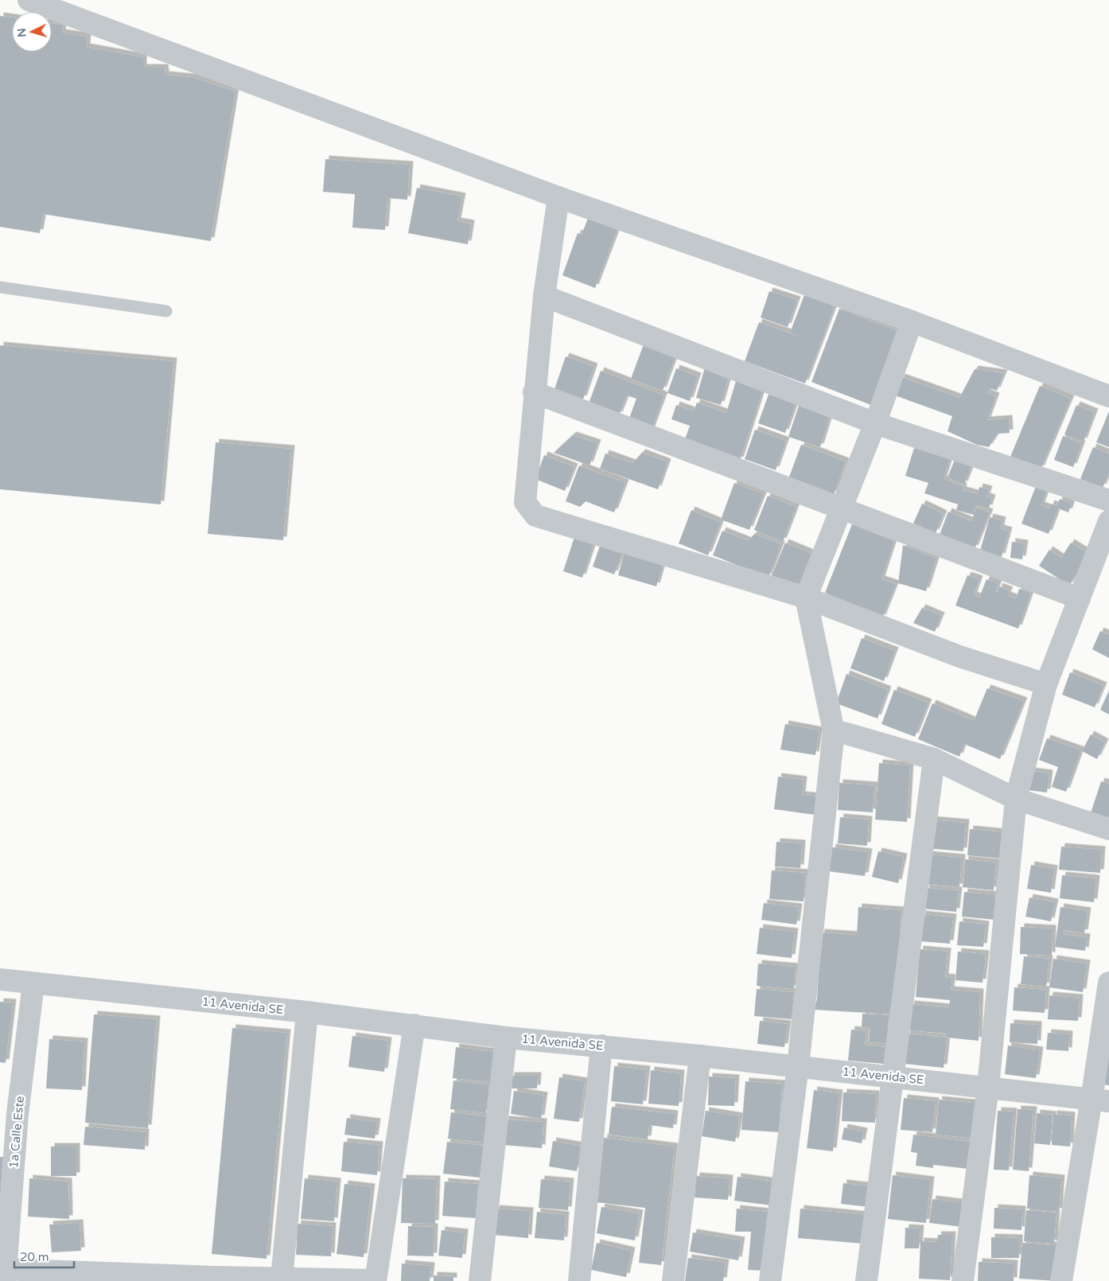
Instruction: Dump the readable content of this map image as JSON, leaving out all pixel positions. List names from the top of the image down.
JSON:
{
  "streets": {
    "street": ["11 Avenida SE", "1a Calle Este"]
  },
  "crossings": [
    ["11 Avenida SE", "1a Calle Este"]
  ],
  "scale_bar": "20 m",
  "north": "left"
}
